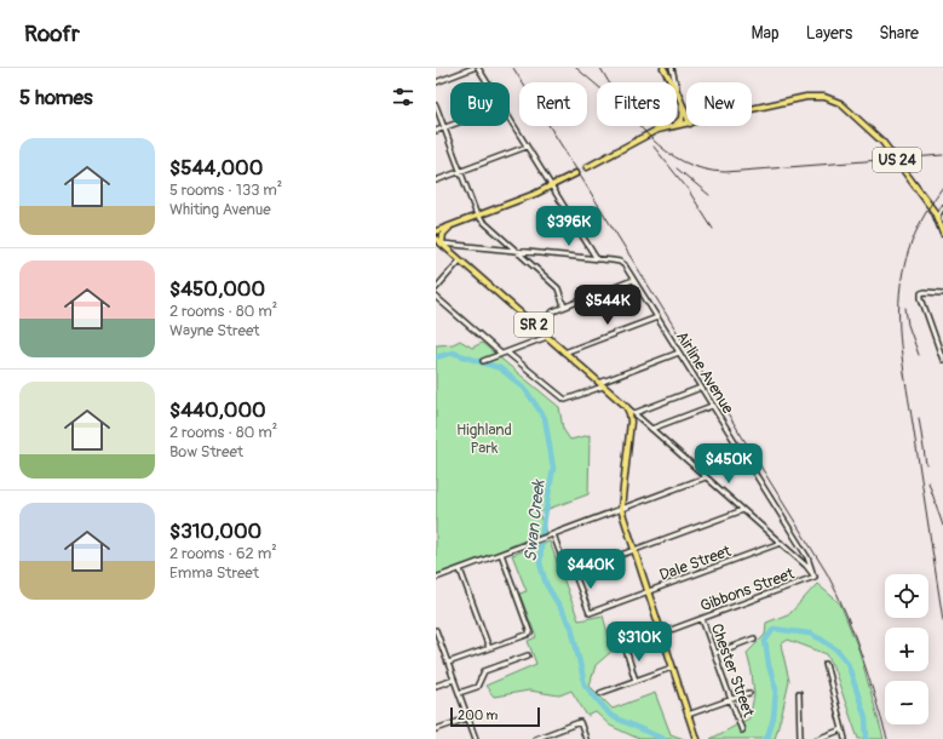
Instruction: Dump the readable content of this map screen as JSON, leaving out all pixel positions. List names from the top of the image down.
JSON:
{
  "streets": {
    "main road": ["US 24", "SR 2"],
    "street": [
      "Airline Avenue",
      "Dale Street",
      "Gibbons Street",
      "Chester Street"
    ]
  },
  "crossings": [
    ["Airline Avenue", "Gibbons Street"],
    ["Gibbons Street", "Chester Street"]
  ],
  "water": ["Swan Creek"],
  "parks": ["Highland Park"],
  "scale_bar": "200 m",
  "page": {
    "header": "Roofr",
    "nav": ["Map", "Layers", "Share"],
    "heading": "5 homes",
    "chip": [
      "Buy",
      "Rent",
      "Filters",
      "New"
    ],
    "list": [
      {
        "name": "$544,000",
        "note": "5 rooms · 133 m² · Whiting Avenue"
      },
      {
        "name": "$450,000",
        "note": "2 rooms · 80 m² · Wayne Street"
      },
      {
        "name": "$440,000",
        "note": "2 rooms · 80 m² · Bow Street"
      },
      {
        "name": "$310,000",
        "note": "2 rooms · 62 m² · Emma Street"
      }
    ],
    "price": [
      "$396K",
      "$544K",
      "$450K",
      "$440K",
      "$310K"
    ],
    "map_buttons": ["+", "−"],
    "scale": "200 m"
  }
}
